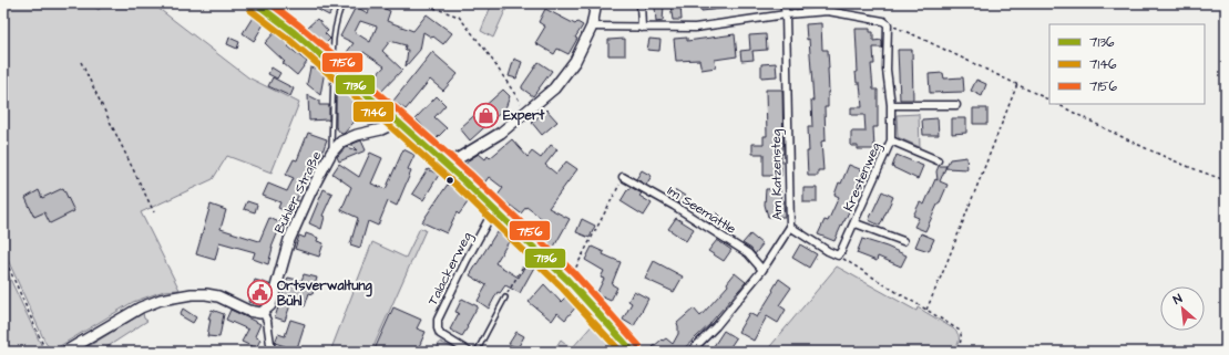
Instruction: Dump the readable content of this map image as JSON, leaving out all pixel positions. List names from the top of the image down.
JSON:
{
  "streets": {
    "street": [
      "Am Katzensteg",
      "Krestenweg",
      "Bühler Straße",
      "Im Seemättle",
      "Talackerweg"
    ]
  },
  "crossings": [
    ["Am Katzensteg", "Im Seemättle"]
  ],
  "places": {
    "shop": ["Expert"],
    "public building": ["Ortsverwaltung Bühl"]
  },
  "lines": ["transit line 7136", "transit line 7156", "transit line 7146"],
  "legend": ["7136", "7146", "7156"],
  "north": "top left"
}
